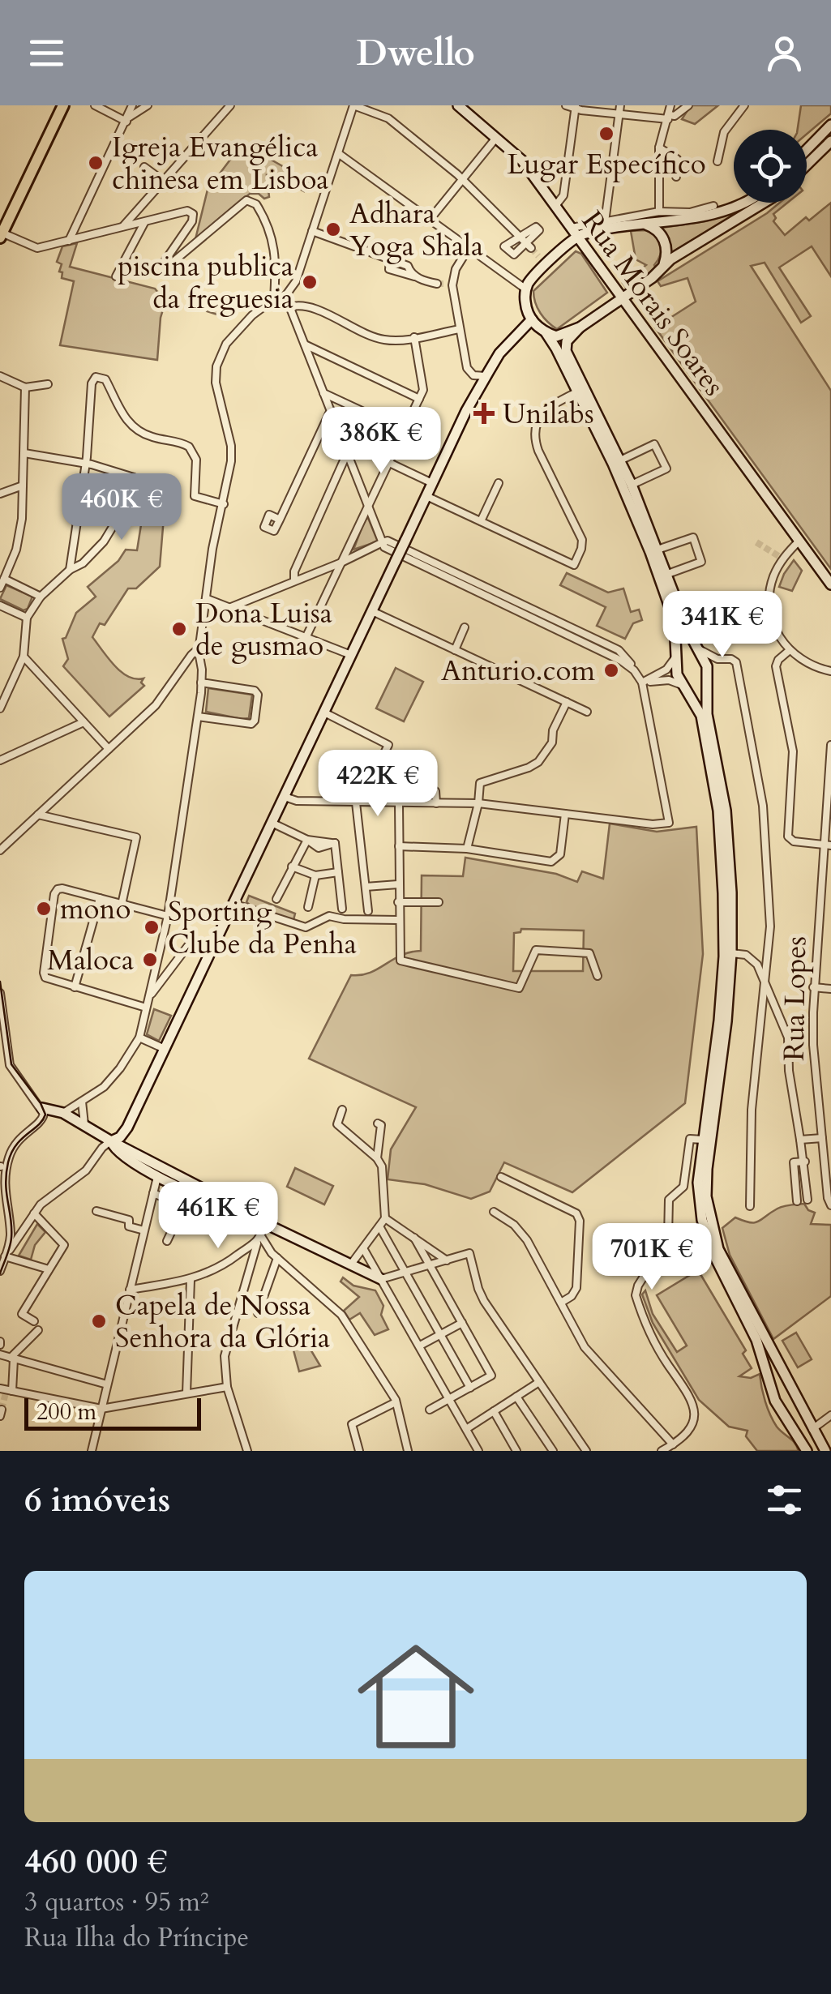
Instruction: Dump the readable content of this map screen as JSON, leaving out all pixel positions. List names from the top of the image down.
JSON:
{
  "streets": {
    "main road": ["Rua Morais Soares"],
    "street": ["Rua Lopes"]
  },
  "places": {
    "other": [
      "Lugar Específico",
      "Igreja Evangélica chinesa em Lisboa",
      "Adhara Yoga Shala",
      "piscina publica da freguesia",
      "Dona Luisa de gusmao",
      "Anturio.com",
      "mono",
      "Sporting Clube da Penha",
      "Maloca",
      "Capela de Nossa Senhora da Glória"
    ],
    "health": ["Unilabs"]
  },
  "scale_bar": "200 m",
  "page": {
    "header": "Dwello",
    "price": [
      "386K €",
      "460K €",
      "341K €",
      "422K €",
      "461K €",
      "701K €"
    ],
    "scale": "200 m",
    "heading": "6 imóveis",
    "list": [
      {
        "name": "460 000 €",
        "note": "3 quartos · 95 m² · Rua Ilha do Príncipe"
      }
    ]
  }
}
